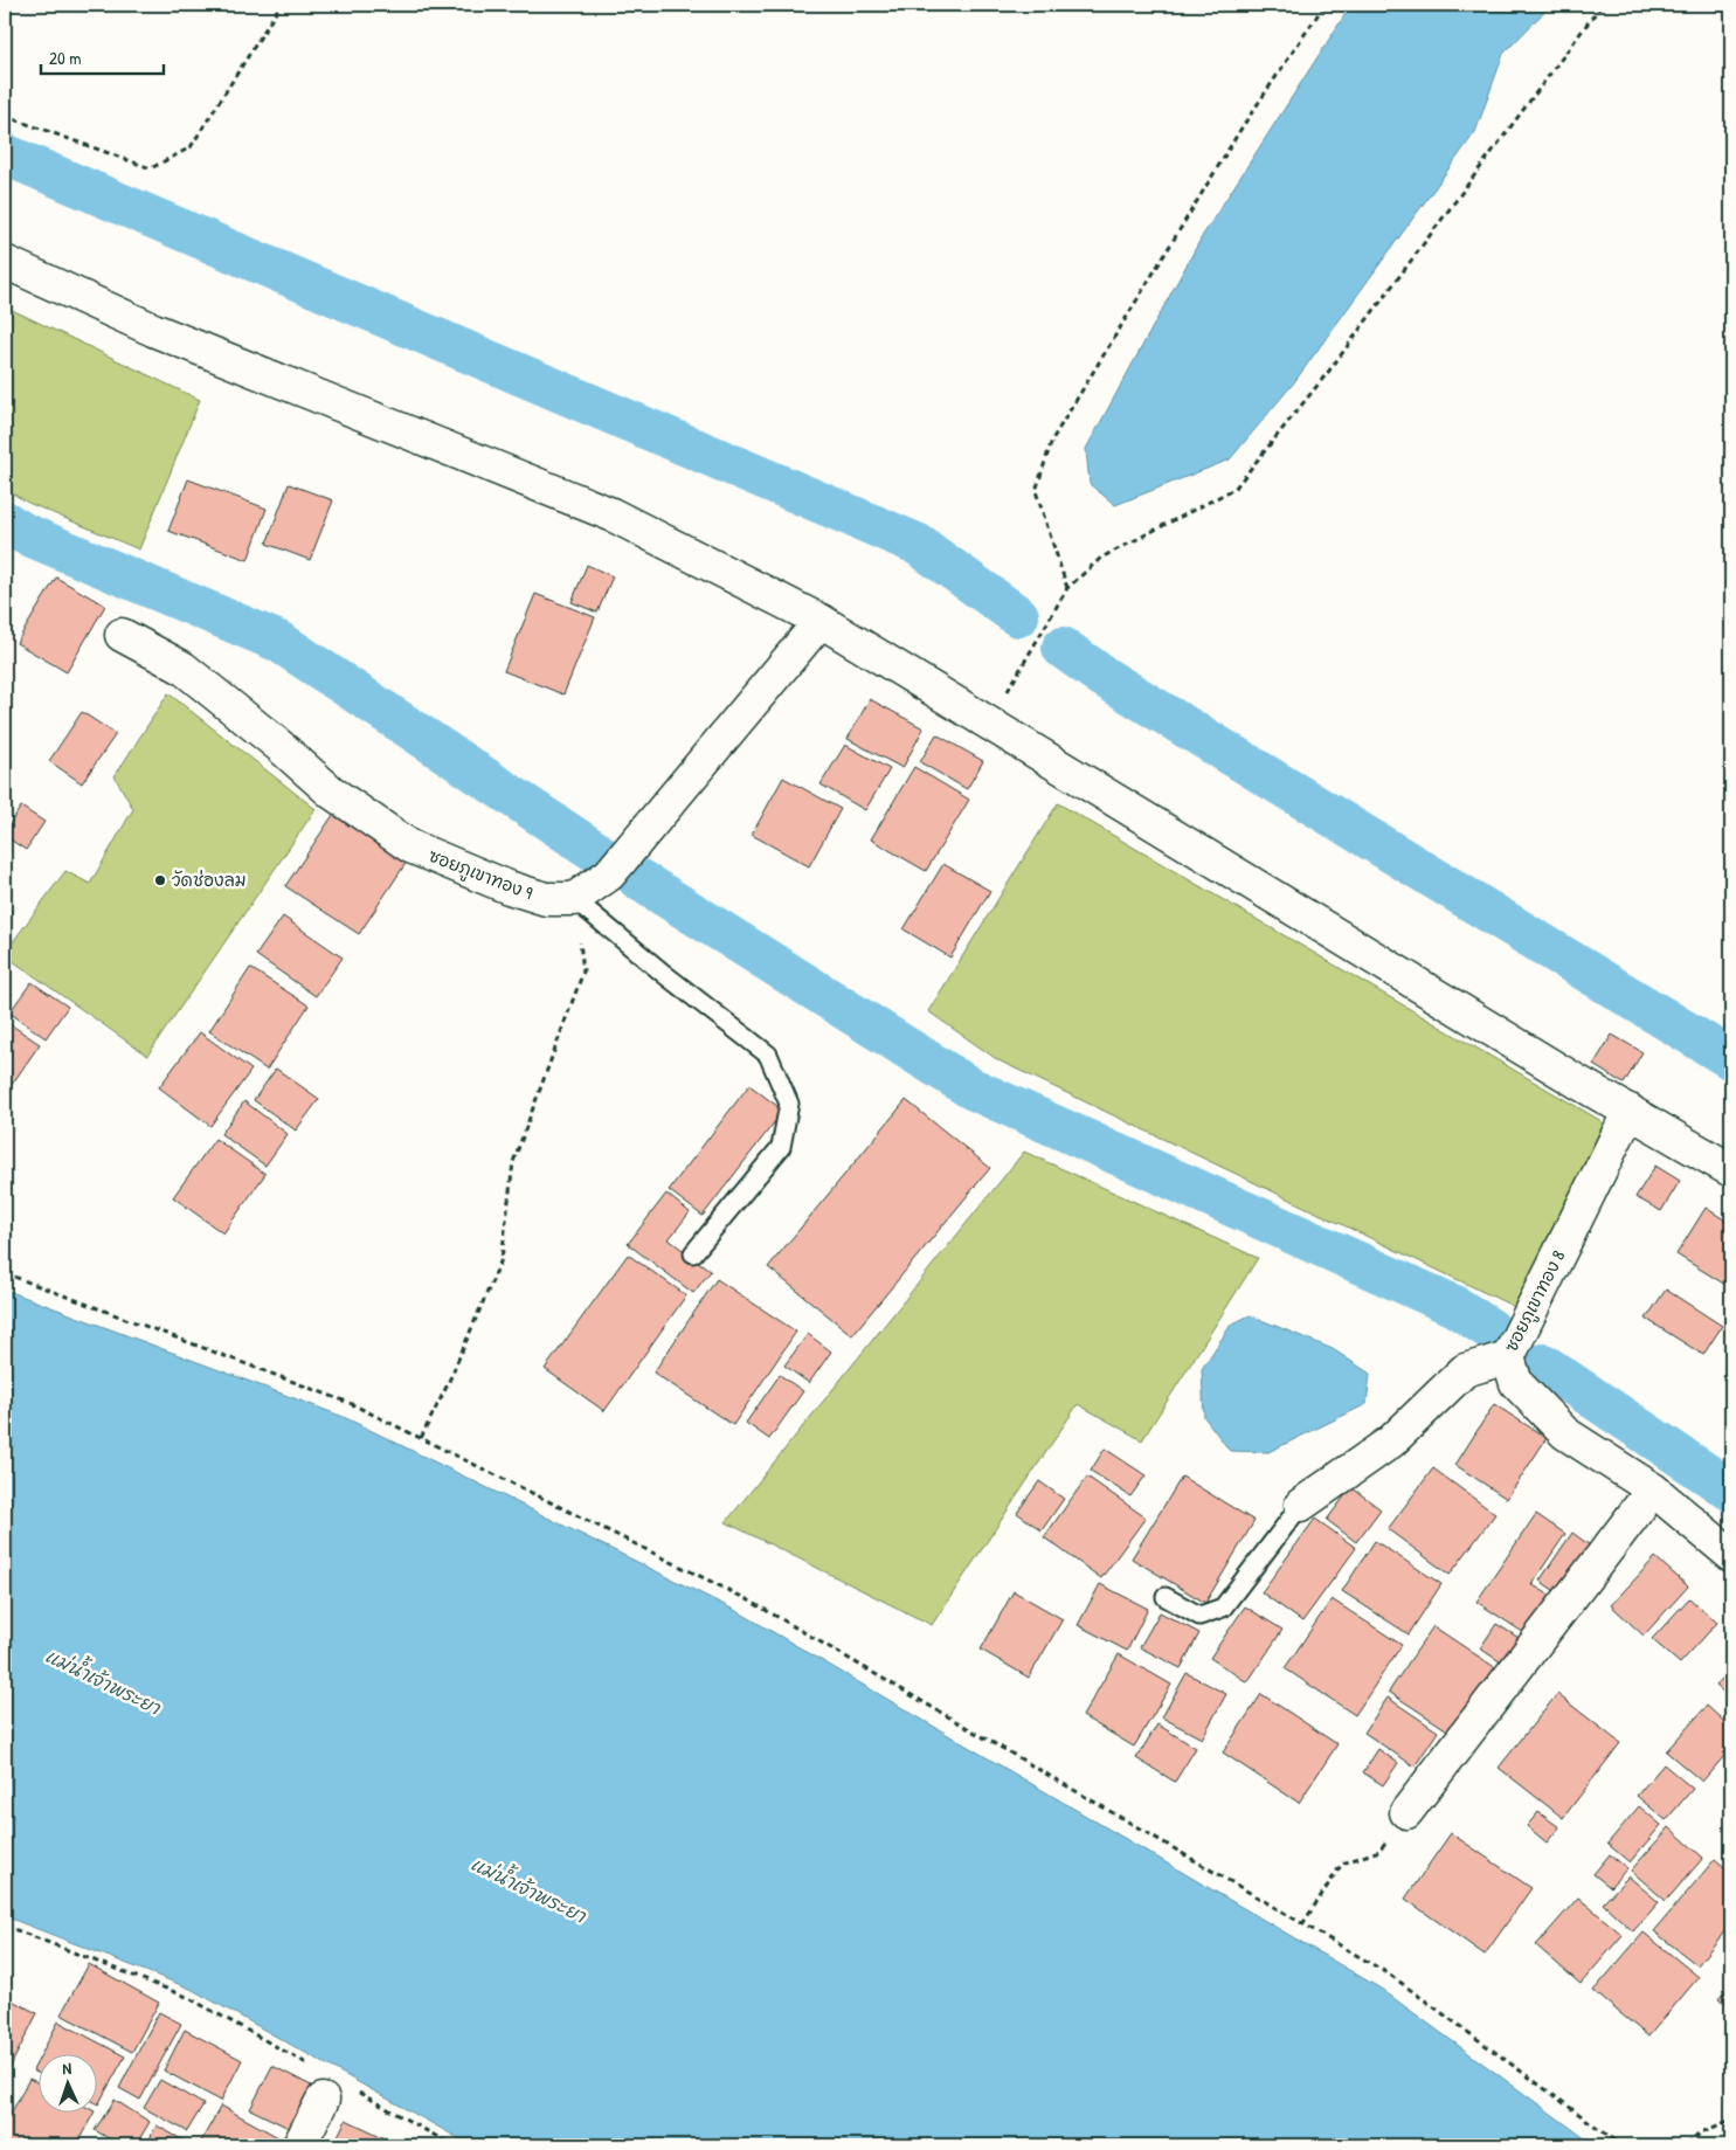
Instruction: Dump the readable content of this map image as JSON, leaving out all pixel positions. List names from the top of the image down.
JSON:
{
  "streets": {
    "street": ["ซอยภูเขาทอง 9", "ซอยภูเขาทอง 8"]
  },
  "water": ["แม่น้ำเจ้าพระยา"],
  "places": ["วัดช่องลม"],
  "scale_bar": "20 m",
  "north": "top"
}
